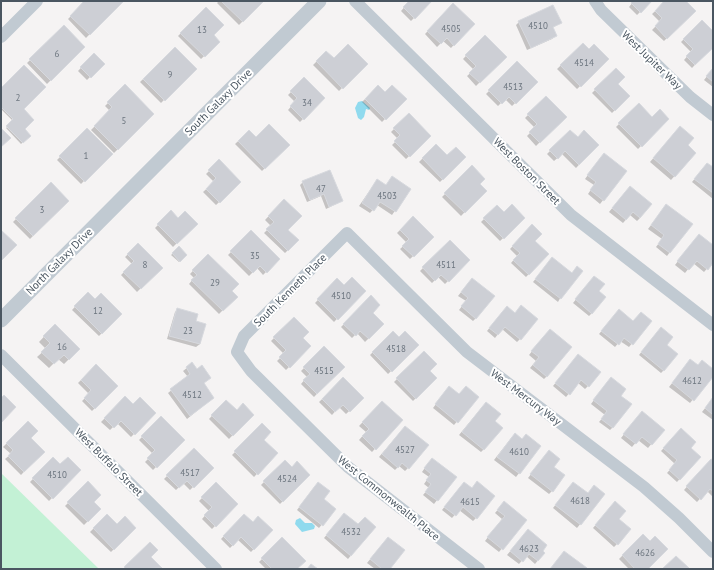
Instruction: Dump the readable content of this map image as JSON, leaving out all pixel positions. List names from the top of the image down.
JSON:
{
  "streets": {
    "street": [
      "West Jupiter Way",
      "South Galaxy Drive",
      "West Boston Street",
      "North Galaxy Drive",
      "South Kenneth Place",
      "West Mercury Way",
      "West Buffalo Street",
      "West Commonwealth Place"
    ]
  },
  "crossings": [
    ["South Galaxy Drive", "North Galaxy Drive"],
    ["South Kenneth Place", "West Mercury Way"],
    ["South Kenneth Place", "West Commonwealth Place"]
  ],
  "house_numbers": [
    "4510",
    "4505",
    "13",
    "6",
    "4514",
    "9",
    "4513",
    "2",
    "34",
    "5",
    "1",
    "47",
    "4503",
    "3",
    "35",
    "8",
    "4511",
    "29",
    "4510",
    "12",
    "23",
    "16",
    "4518",
    "4515",
    "4612",
    "4512",
    "4527",
    "4610",
    "4517",
    "4510",
    "4524",
    "4618",
    "4615",
    "4532",
    "4623",
    "4626"
  ]
}
